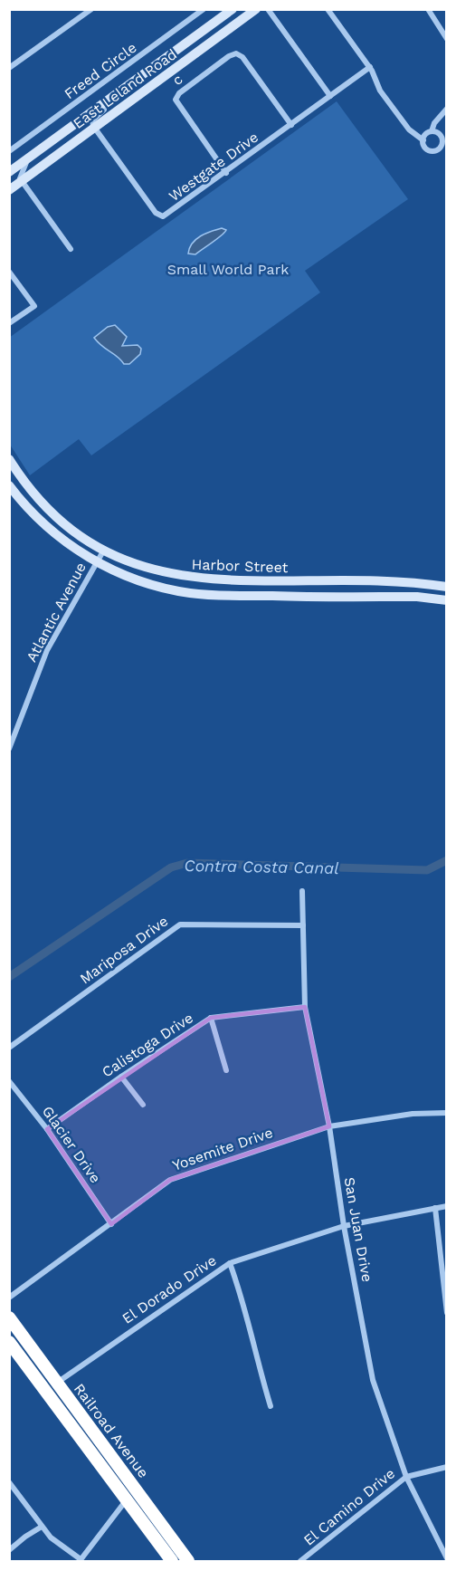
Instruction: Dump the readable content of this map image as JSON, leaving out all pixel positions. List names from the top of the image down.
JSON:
{
  "streets": {
    "highway": ["Railroad Avenue"],
    "street": [
      "Freed Circle",
      "c",
      "East Leland Road",
      "Westgate Drive",
      "Harbor Street",
      "Atlantic Avenue",
      "Mariposa Drive",
      "Calistoga Drive",
      "Glacier Drive",
      "Yosemite Drive",
      "San Juan Drive",
      "El Dorado Drive",
      "El Camino Drive"
    ]
  },
  "crossings": [
    ["c", "Westgate Drive"],
    ["East Leland Road", "Westgate Drive"],
    ["Harbor Street", "Atlantic Avenue"],
    ["Mariposa Drive", "San Juan Drive"],
    ["Calistoga Drive", "Glacier Drive"],
    ["Calistoga Drive", "San Juan Drive"],
    ["Glacier Drive", "Yosemite Drive"],
    ["Yosemite Drive", "San Juan Drive"],
    ["San Juan Drive", "El Dorado Drive"],
    ["San Juan Drive", "El Camino Drive"],
    ["El Dorado Drive", "Railroad Avenue"]
  ],
  "water": ["Contra Costa Canal"],
  "parks": ["Small World Park"]
}
